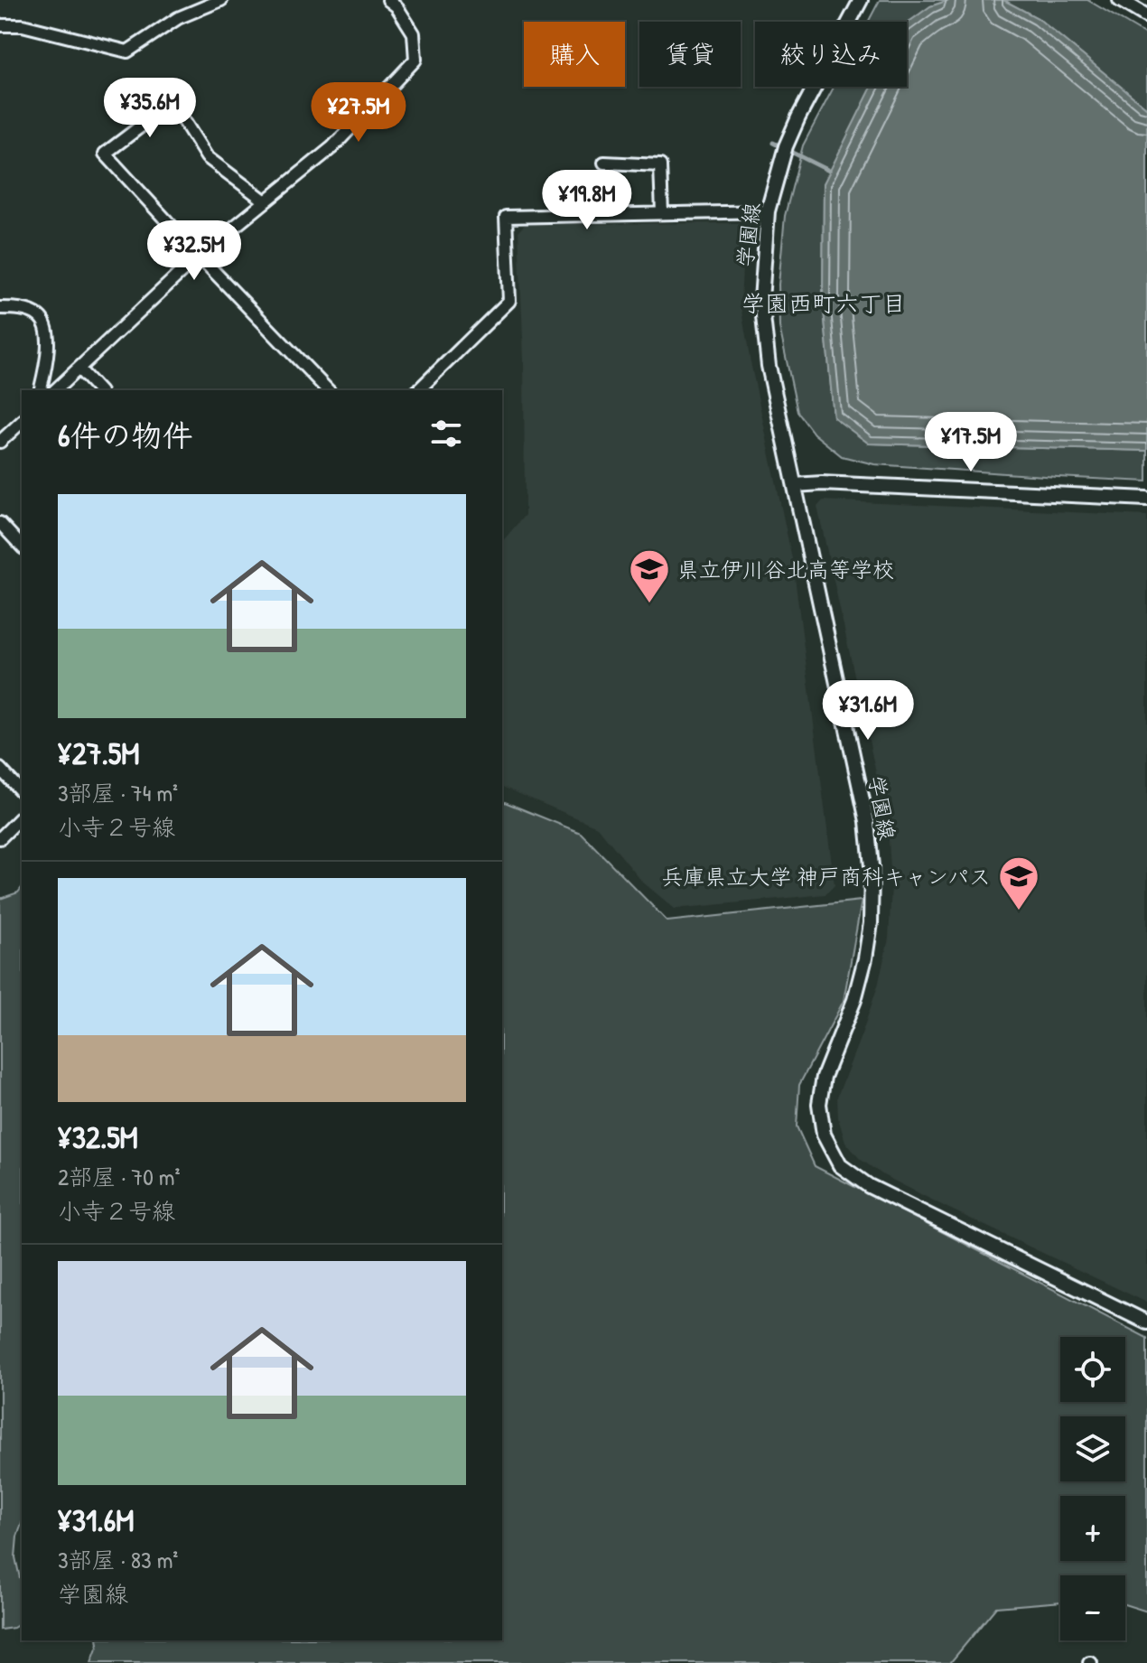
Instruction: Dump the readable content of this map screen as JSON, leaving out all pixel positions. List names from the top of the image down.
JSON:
{
  "streets": {
    "street": ["学園線"]
  },
  "districts": ["学園西町六丁目"],
  "places": {
    "school or university": ["県立伊川谷北高等学校", "兵庫県立大学 神戸商科キャンパス"]
  },
  "page": {
    "chip": ["購入", "賃貸", "絞り込み"],
    "price": [
      "¥35.6M",
      "¥27.5M",
      "¥19.8M",
      "¥32.5M",
      "¥17.5M",
      "¥31.6M"
    ],
    "heading": "6件の物件",
    "list": [
      {
        "name": "¥27.5M",
        "note": "3部屋 · 74 m² · 小寺２号線"
      },
      {
        "name": "¥32.5M",
        "note": "2部屋 · 70 m² · 小寺２号線"
      },
      {
        "name": "¥31.6M",
        "note": "3部屋 · 83 m² · 学園線"
      }
    ],
    "map_buttons": ["+", "−"]
  }
}
